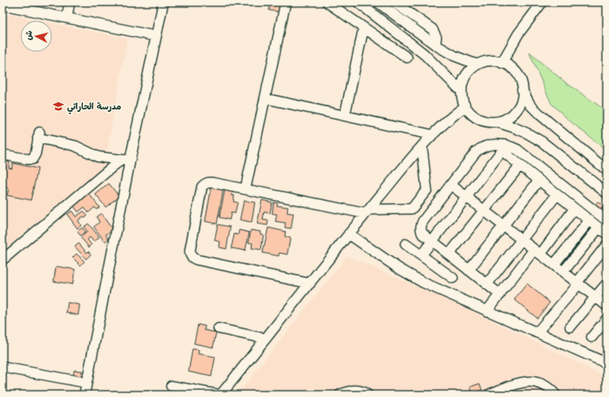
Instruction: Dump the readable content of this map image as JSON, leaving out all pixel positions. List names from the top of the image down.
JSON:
{
  "places": {
    "school or university": ["مدرسة الحاراتي"]
  },
  "north": "left"
}
